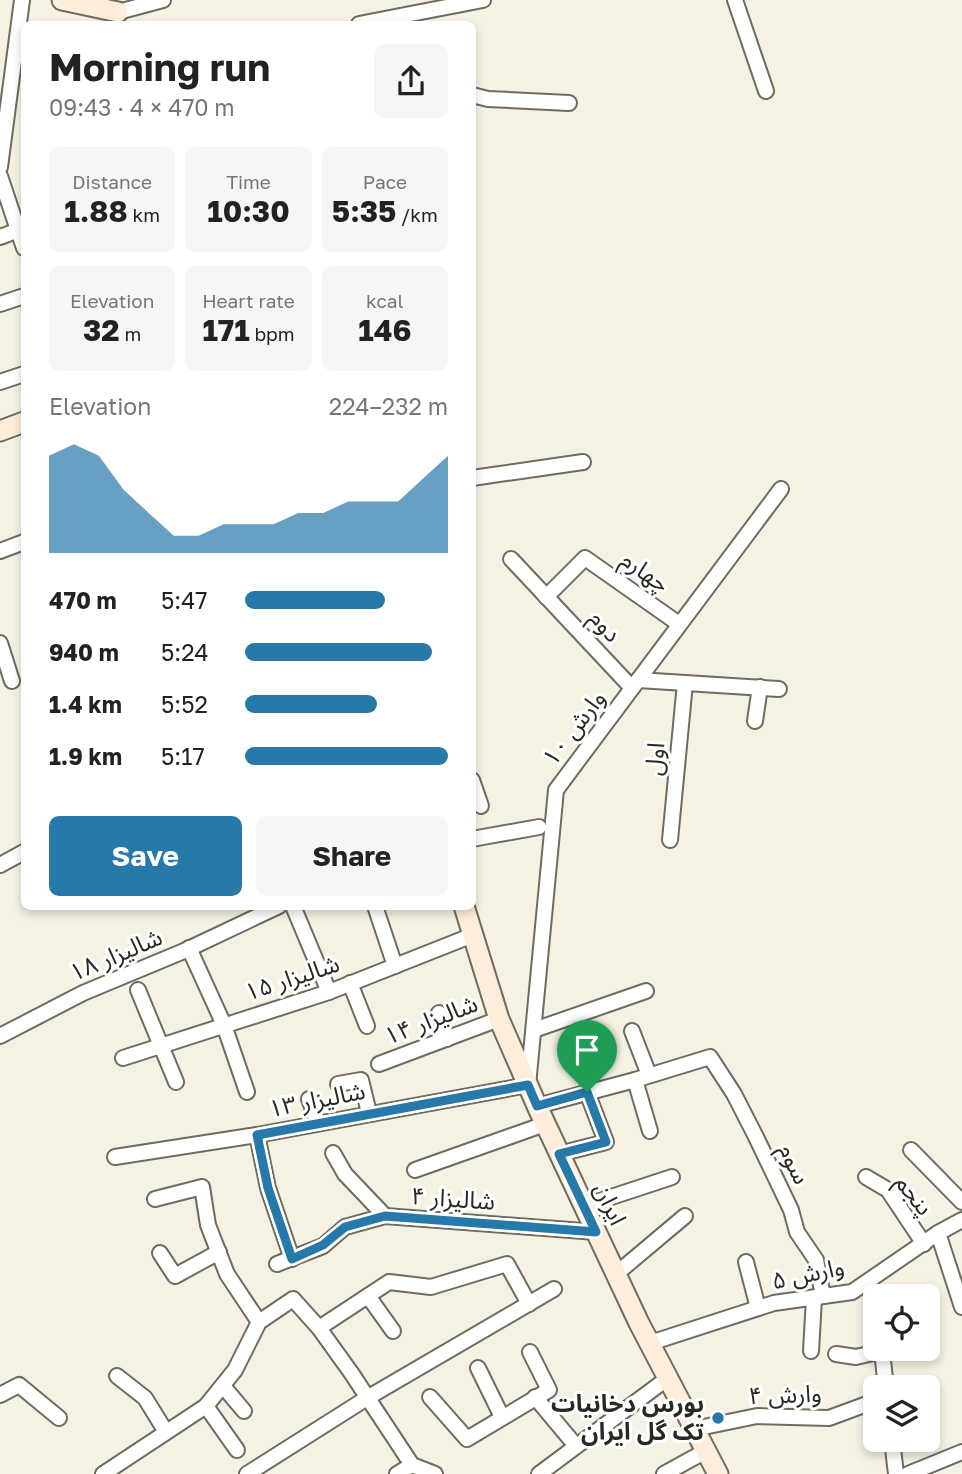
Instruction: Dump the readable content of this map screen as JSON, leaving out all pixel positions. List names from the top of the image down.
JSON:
{
  "streets": {
    "street": [
      "چهارم",
      "دوم",
      "وارش ۱۰",
      "اول",
      "شالیزار ۱۸",
      "شالیزار ۱۵",
      "شالیزار ۱۴",
      "شالیزار ۱۳",
      "سوم",
      "پنجم",
      "شالیزار ۴",
      "ایران",
      "وارش ۵",
      "وارش ۴"
    ]
  },
  "crossings": [
    ["چهارم", "دوم"],
    ["چهارم", "وارش ۱۰"],
    ["دوم", "وارش ۱۰"],
    ["وارش ۱۰", "شالیزار ۱۳"],
    ["وارش ۱۰", "ایران"],
    ["شالیزار ۱۵", "ایران"],
    ["شالیزار ۱۴", "ایران"],
    ["شالیزار ۱۳", "ایران"],
    ["سوم", "وارش ۵"],
    ["پنجم", "وارش ۵"],
    ["شالیزار ۴", "ایران"],
    ["ایران", "وارش ۵"],
    ["ایران", "وارش ۴"]
  ],
  "places": ["بورس دخانیات تک گل ایران"],
  "page": {
    "heading": ["Morning run", "09:43 · 4 × 470 m"],
    "stats": [
      ["Distance", "1.88 km"],
      ["Time", "10:30"],
      ["Pace", "5:35 /km"],
      ["Elevation", "32 m"],
      ["Heart rate", "171 bpm"],
      ["kcal", "146"]
    ],
    "chart": ["Elevation", "224–232 m"],
    "list": [
      {
        "name": "470 m",
        "note": "5:47"
      },
      {
        "name": "940 m",
        "note": "5:24"
      },
      {
        "name": "1.4 km",
        "note": "5:52"
      },
      {
        "name": "1.9 km",
        "note": "5:17"
      }
    ],
    "buttons": ["Save", "Share"]
  }
}
